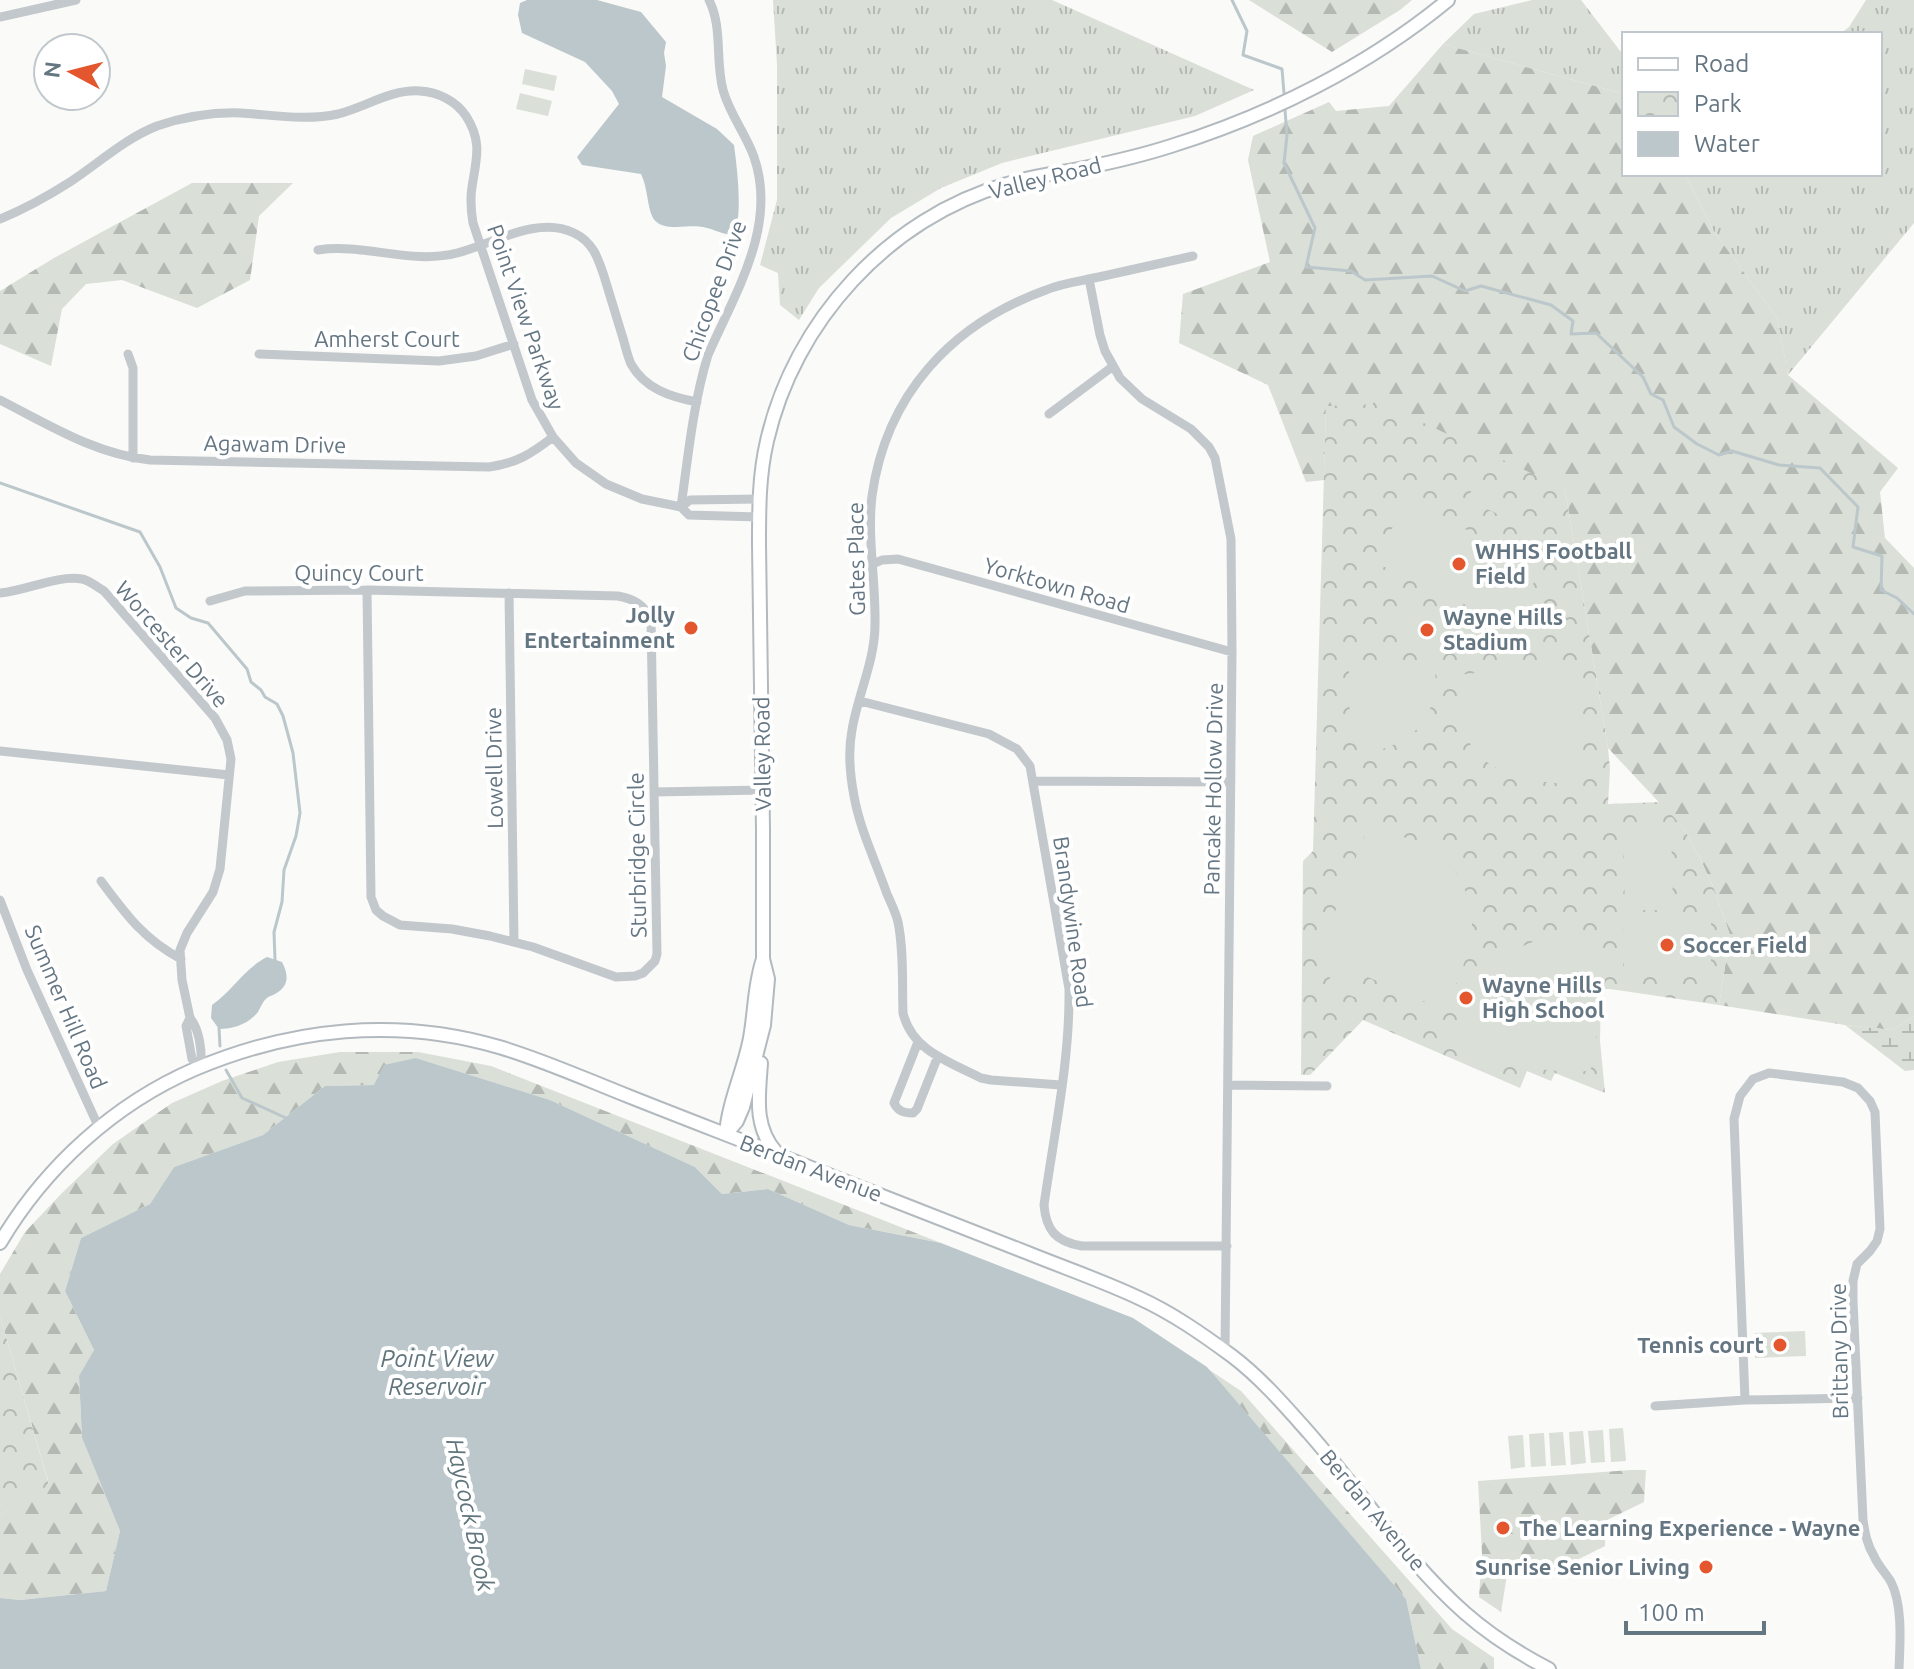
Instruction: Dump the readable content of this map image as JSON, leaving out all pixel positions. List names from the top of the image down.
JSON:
{
  "streets": {
    "main road": ["Valley Road", "Berdan Avenue"],
    "street": [
      "Chicopee Drive",
      "Point View Parkway",
      "Amherst Court",
      "Agawam Drive",
      "Gates Place",
      "Quincy Court",
      "Yorktown Road",
      "Worcester Drive",
      "Lowell Drive",
      "Pancake Hollow Drive",
      "Sturbridge Circle",
      "Brandywine Road",
      "Summer Hill Road",
      "Brittany Drive"
    ]
  },
  "crossings": [
    ["Valley Road", "Point View Parkway"],
    ["Valley Road", "Berdan Avenue"],
    ["Chicopee Drive", "Point View Parkway"],
    ["Point View Parkway", "Amherst Court"],
    ["Point View Parkway", "Agawam Drive"],
    ["Gates Place", "Yorktown Road"],
    ["Gates Place", "Pancake Hollow Drive"],
    ["Gates Place", "Brandywine Road"],
    ["Quincy Court", "Lowell Drive"],
    ["Quincy Court", "Sturbridge Circle"],
    ["Yorktown Road", "Pancake Hollow Drive"],
    ["Worcester Drive", "Berdan Avenue"],
    ["Lowell Drive", "Sturbridge Circle"],
    ["Pancake Hollow Drive", "Brandywine Road"],
    ["Pancake Hollow Drive", "Berdan Avenue"],
    ["Summer Hill Road", "Berdan Avenue"]
  ],
  "water": ["Point View Reservoir", "Haycock Brook"],
  "places": [
    "WHHS Football Field",
    "Jolly Entertainment",
    "Wayne Hills Stadium",
    "Soccer Field",
    "Wayne Hills High School",
    "Tennis court",
    "The Learning Experience - Wayne",
    "Sunrise Senior Living"
  ],
  "legend": ["Road", "Park", "Water"],
  "scale_bar": "100 m",
  "north": "left"
}
